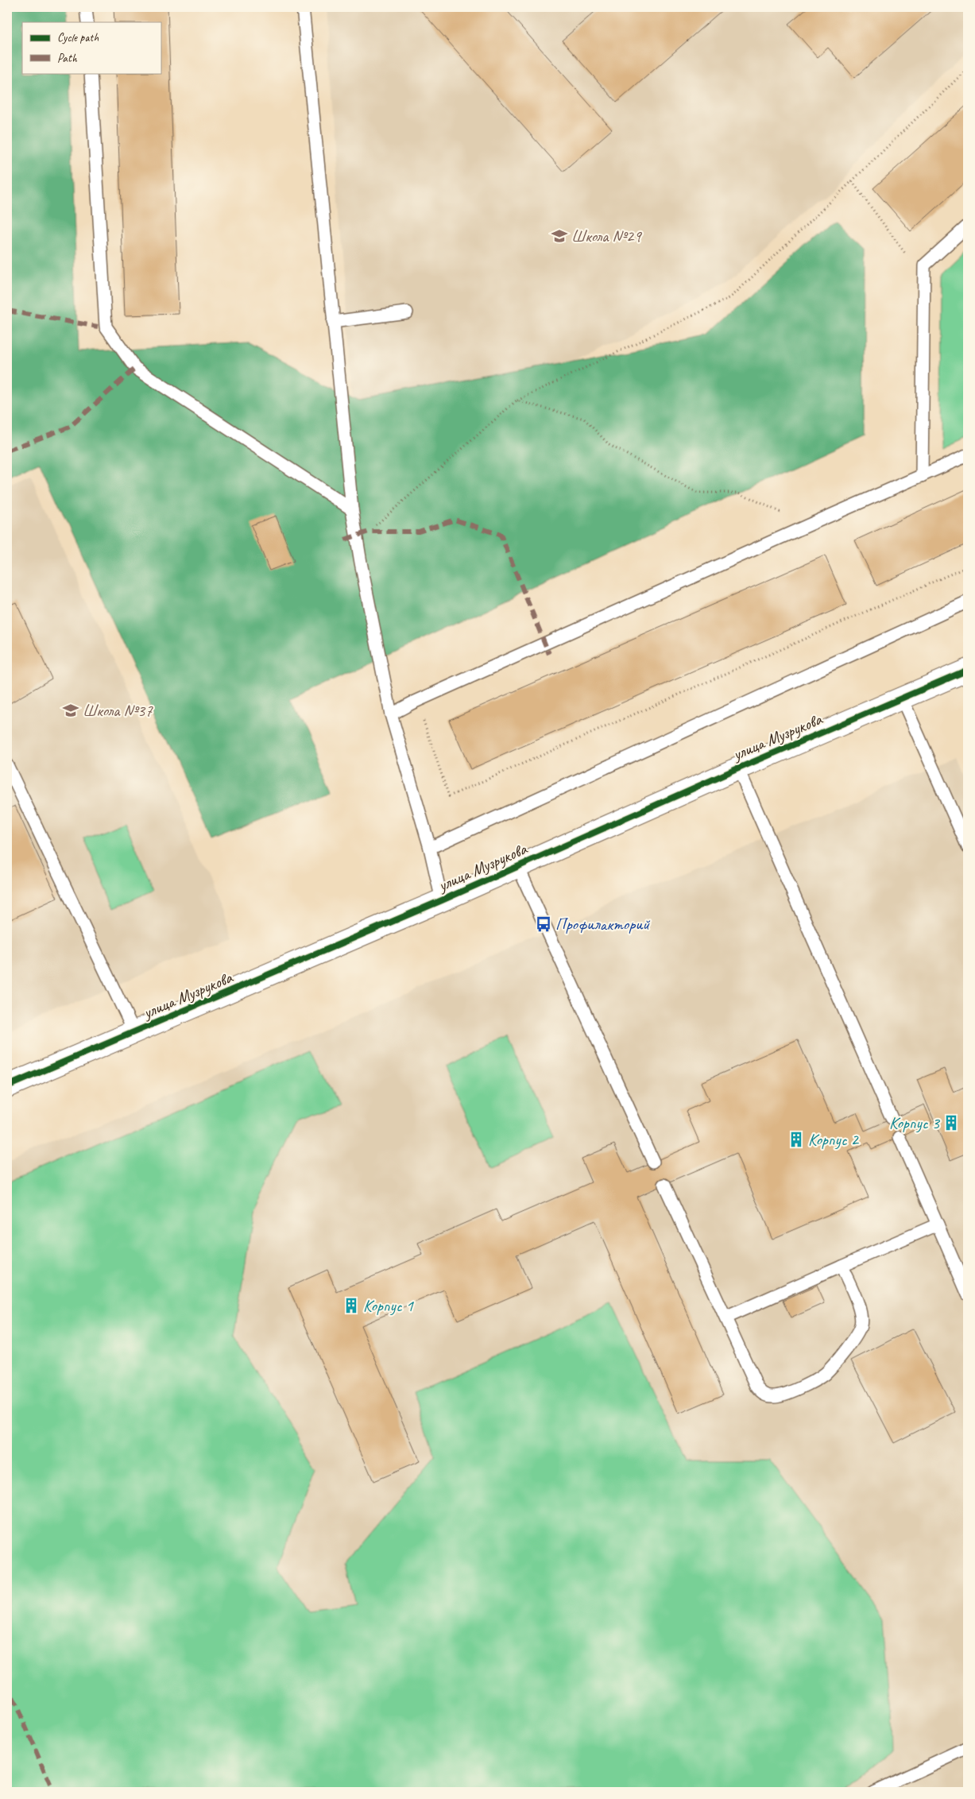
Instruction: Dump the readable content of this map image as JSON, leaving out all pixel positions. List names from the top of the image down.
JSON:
{
  "streets": {
    "street": ["улица Музрукова"]
  },
  "places": {
    "school or university": ["Школа №29", "Школа №37"],
    "bus stop": ["Профилакторий"],
    "building": ["Корпус 3", "Корпус 2", "Корпус 1"]
  },
  "legend": ["Cycle path", "Path"]
}
